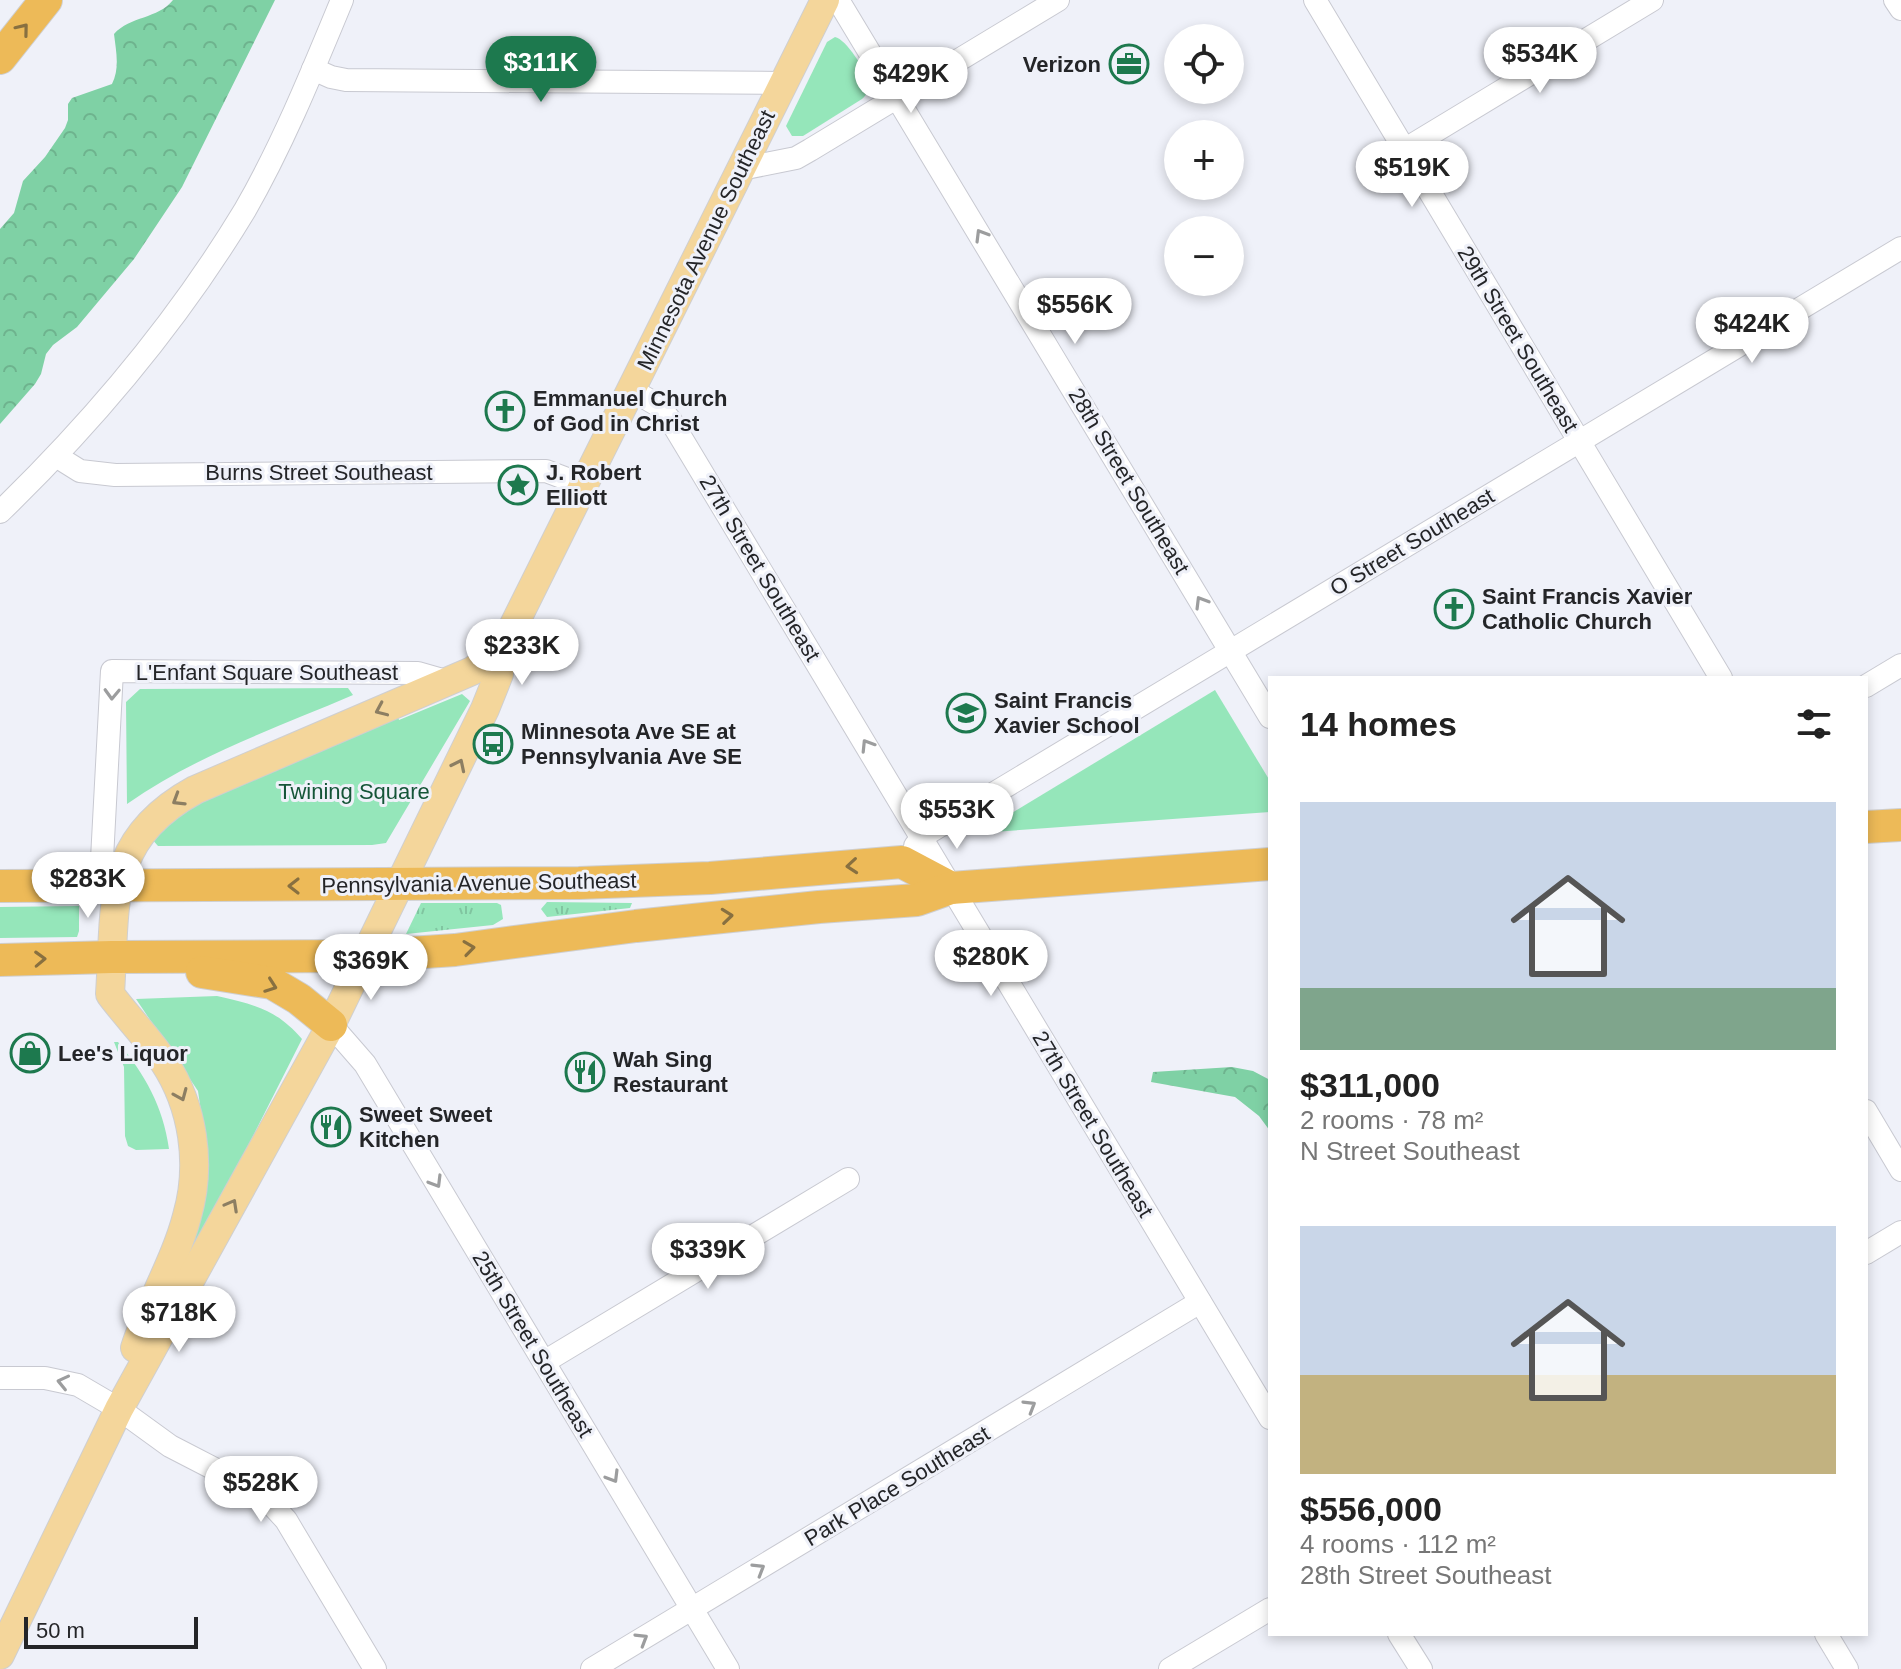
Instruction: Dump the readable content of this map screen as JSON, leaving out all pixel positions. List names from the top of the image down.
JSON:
{
  "streets": {
    "highway": ["Pennsylvania Avenue Southeast"],
    "main road": ["Minnesota Avenue Southeast"],
    "street": [
      "29th Street Southeast",
      "Burns Street Southeast",
      "28th Street Southeast",
      "O Street Southeast",
      "27th Street Southeast",
      "L'Enfant Square Southeast",
      "25th Street Southeast",
      "Park Place Southeast"
    ]
  },
  "crossings": [
    ["Minnesota Avenue Southeast", "Burns Street Southeast"],
    ["Minnesota Avenue Southeast", "27th Street Southeast"],
    ["Minnesota Avenue Southeast", "L'Enfant Square Southeast"],
    ["Minnesota Avenue Southeast", "Pennsylvania Avenue Southeast"],
    ["Minnesota Avenue Southeast", "25th Street Southeast"],
    ["29th Street Southeast", "O Street Southeast"],
    ["28th Street Southeast", "O Street Southeast"],
    ["O Street Southeast", "27th Street Southeast"],
    ["O Street Southeast", "Pennsylvania Avenue Southeast"],
    ["27th Street Southeast", "Pennsylvania Avenue Southeast"],
    ["27th Street Southeast", "Park Place Southeast"],
    ["L'Enfant Square Southeast", "Pennsylvania Avenue Southeast"],
    ["25th Street Southeast", "Park Place Southeast"]
  ],
  "one_way": [
    "28th Street Southeast",
    "27th Street Southeast",
    "25th Street Southeast",
    "Park Place Southeast"
  ],
  "parks": ["Twining Square"],
  "places": {
    "office": ["Verizon"],
    "church": ["Emmanuel Church of God in Christ", "Saint Francis Xavier Catholic Church"],
    "place": ["J. Robert Elliott"],
    "school or university": ["Saint Francis Xavier School"],
    "bus stop": ["Minnesota Ave SE at Pennsylvania Ave SE"],
    "shop": ["Lee's Liquor"],
    "restaurant": ["Wah Sing Restaurant", "Sweet Sweet Kitchen"]
  },
  "scale_bar": "50 m",
  "page": {
    "map_buttons": ["+", "−"],
    "price": [
      "$534K",
      "$311K",
      "$429K",
      "$519K",
      "$556K",
      "$424K",
      "$233K",
      "$553K",
      "$283K",
      "$280K",
      "$369K",
      "$339K",
      "$718K",
      "$528K"
    ],
    "heading": "14 homes",
    "list": [
      {
        "name": "$311,000",
        "note": "2 rooms · 78 m² · N Street Southeast"
      },
      {
        "name": "$556,000",
        "note": "4 rooms · 112 m² · 28th Street Southeast"
      }
    ],
    "scale": "50 m"
  }
}
